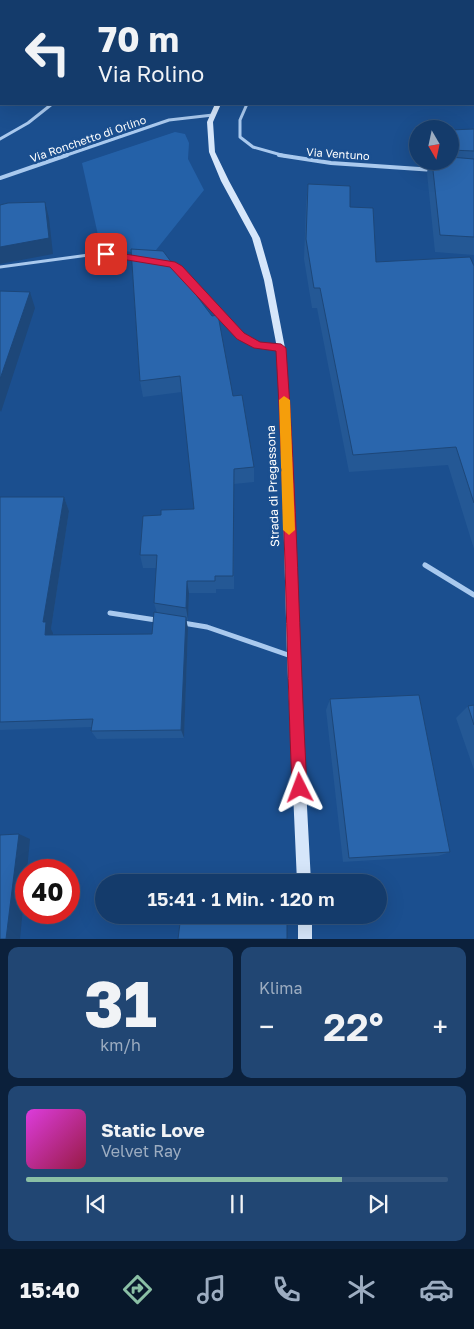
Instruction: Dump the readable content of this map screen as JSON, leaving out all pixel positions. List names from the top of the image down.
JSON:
{
  "streets": {
    "street": ["Via Ronchetto di Orlino", "Via Ventuno", "Strada di Pregassona"]
  },
  "crossings": [
    ["Via Ronchetto di Orlino", "Strada di Pregassona"]
  ],
  "north": "bottom",
  "page": {
    "turn": ["70 m", "Via Rolino"],
    "limit": "40",
    "trip": "15:41 · 1 Min. · 120 m",
    "tile": [
      ["31", "km/h"],
      "Klima"
    ],
    "heat": ["−", "22°", "+"],
    "song": ["Static Love", "Velvet Ray"],
    "tabs": "15:40"
  }
}
